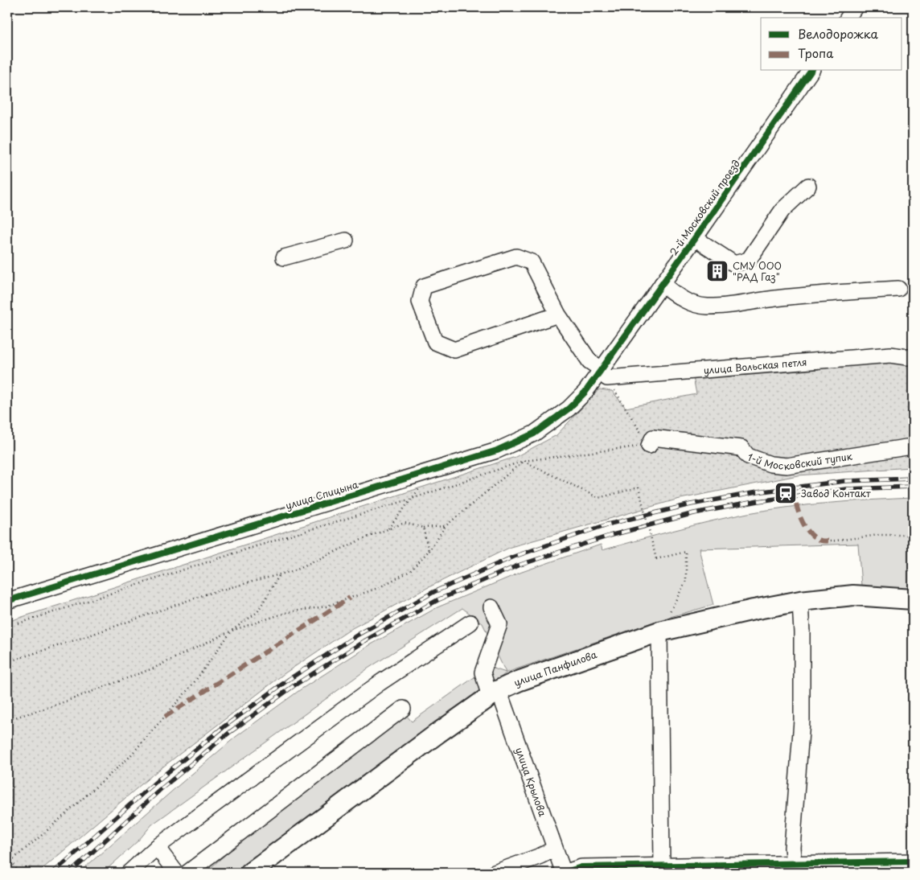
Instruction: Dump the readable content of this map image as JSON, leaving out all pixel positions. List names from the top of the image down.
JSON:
{
  "streets": {
    "main road": ["улица Панфилова"],
    "street": [
      "2-й Московский проезд",
      "улица Вольская петля",
      "1-й Московский тупик",
      "улица Спицына",
      "улица Крылова"
    ]
  },
  "crossings": [
    ["2-й Московский проезд", "улица Спицына"],
    ["улица Вольская петля", "улица Спицына"],
    ["улица Панфилова", "улица Крылова"]
  ],
  "places": {
    "building": ["СМУ ООО \"РАД Газ\""],
    "station": ["Завод Контакт"]
  },
  "legend": ["Велодорожка", "Тропа"]
}
